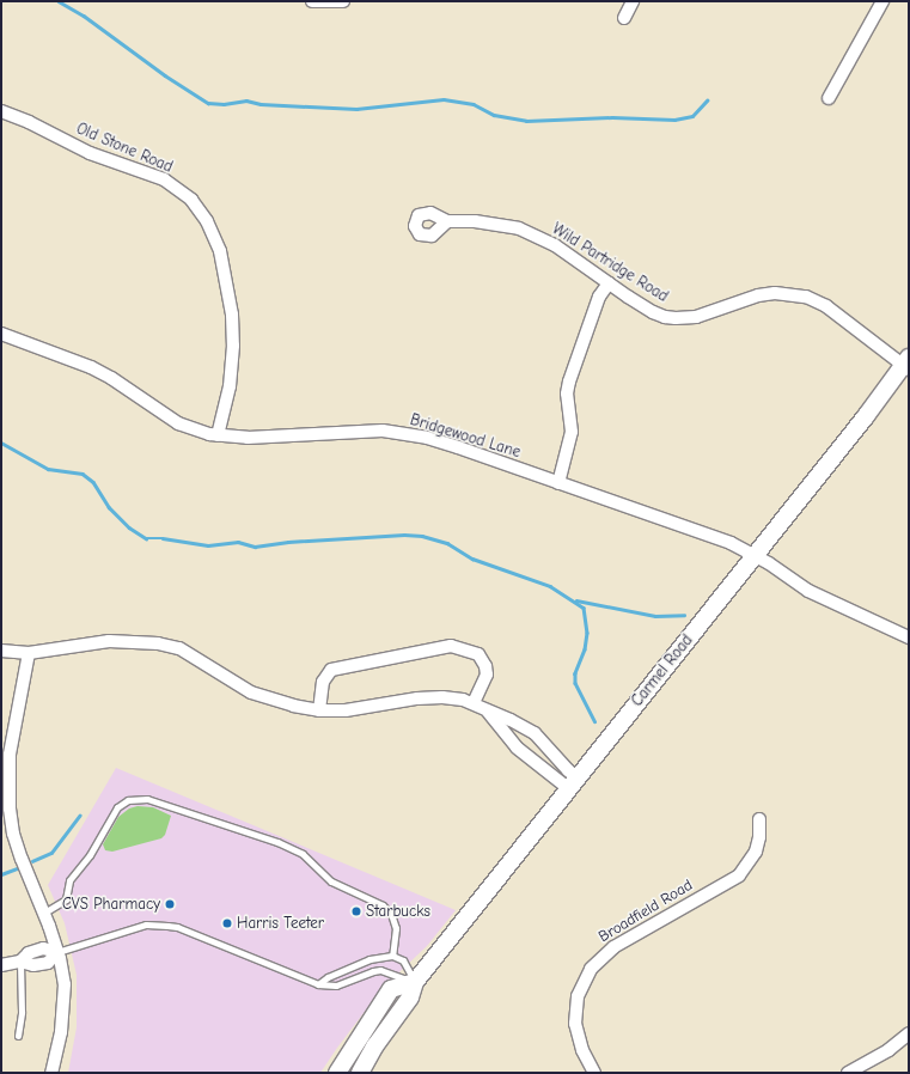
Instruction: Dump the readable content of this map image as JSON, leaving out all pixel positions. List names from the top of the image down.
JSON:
{
  "streets": {
    "main road": ["Carmel Road"],
    "street": [
      "Old Stone Road",
      "Wild Partridge Road",
      "Bridgewood Lane",
      "Broadfield Road"
    ]
  },
  "crossings": [
    ["Old Stone Road", "Bridgewood Lane"],
    ["Wild Partridge Road", "Carmel Road"],
    ["Bridgewood Lane", "Carmel Road"]
  ],
  "places": ["CVS Pharmacy", "Starbucks", "Harris Teeter"]
}
